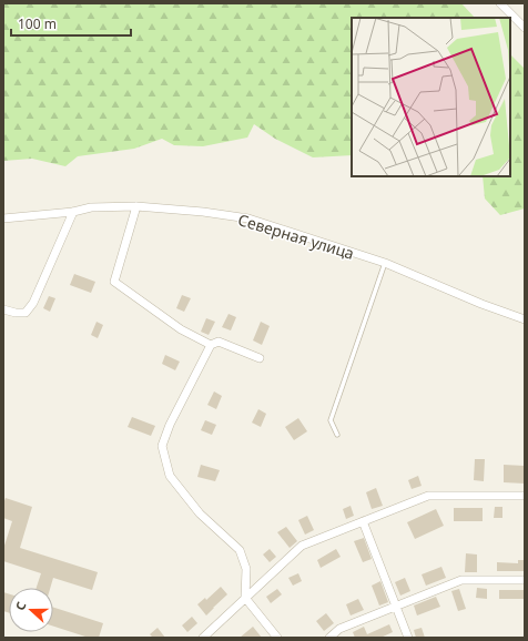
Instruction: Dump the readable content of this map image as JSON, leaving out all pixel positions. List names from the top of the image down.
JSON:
{
  "streets": {
    "street": ["Северная улица"]
  },
  "scale_bar": "100 m",
  "north": "left"
}
